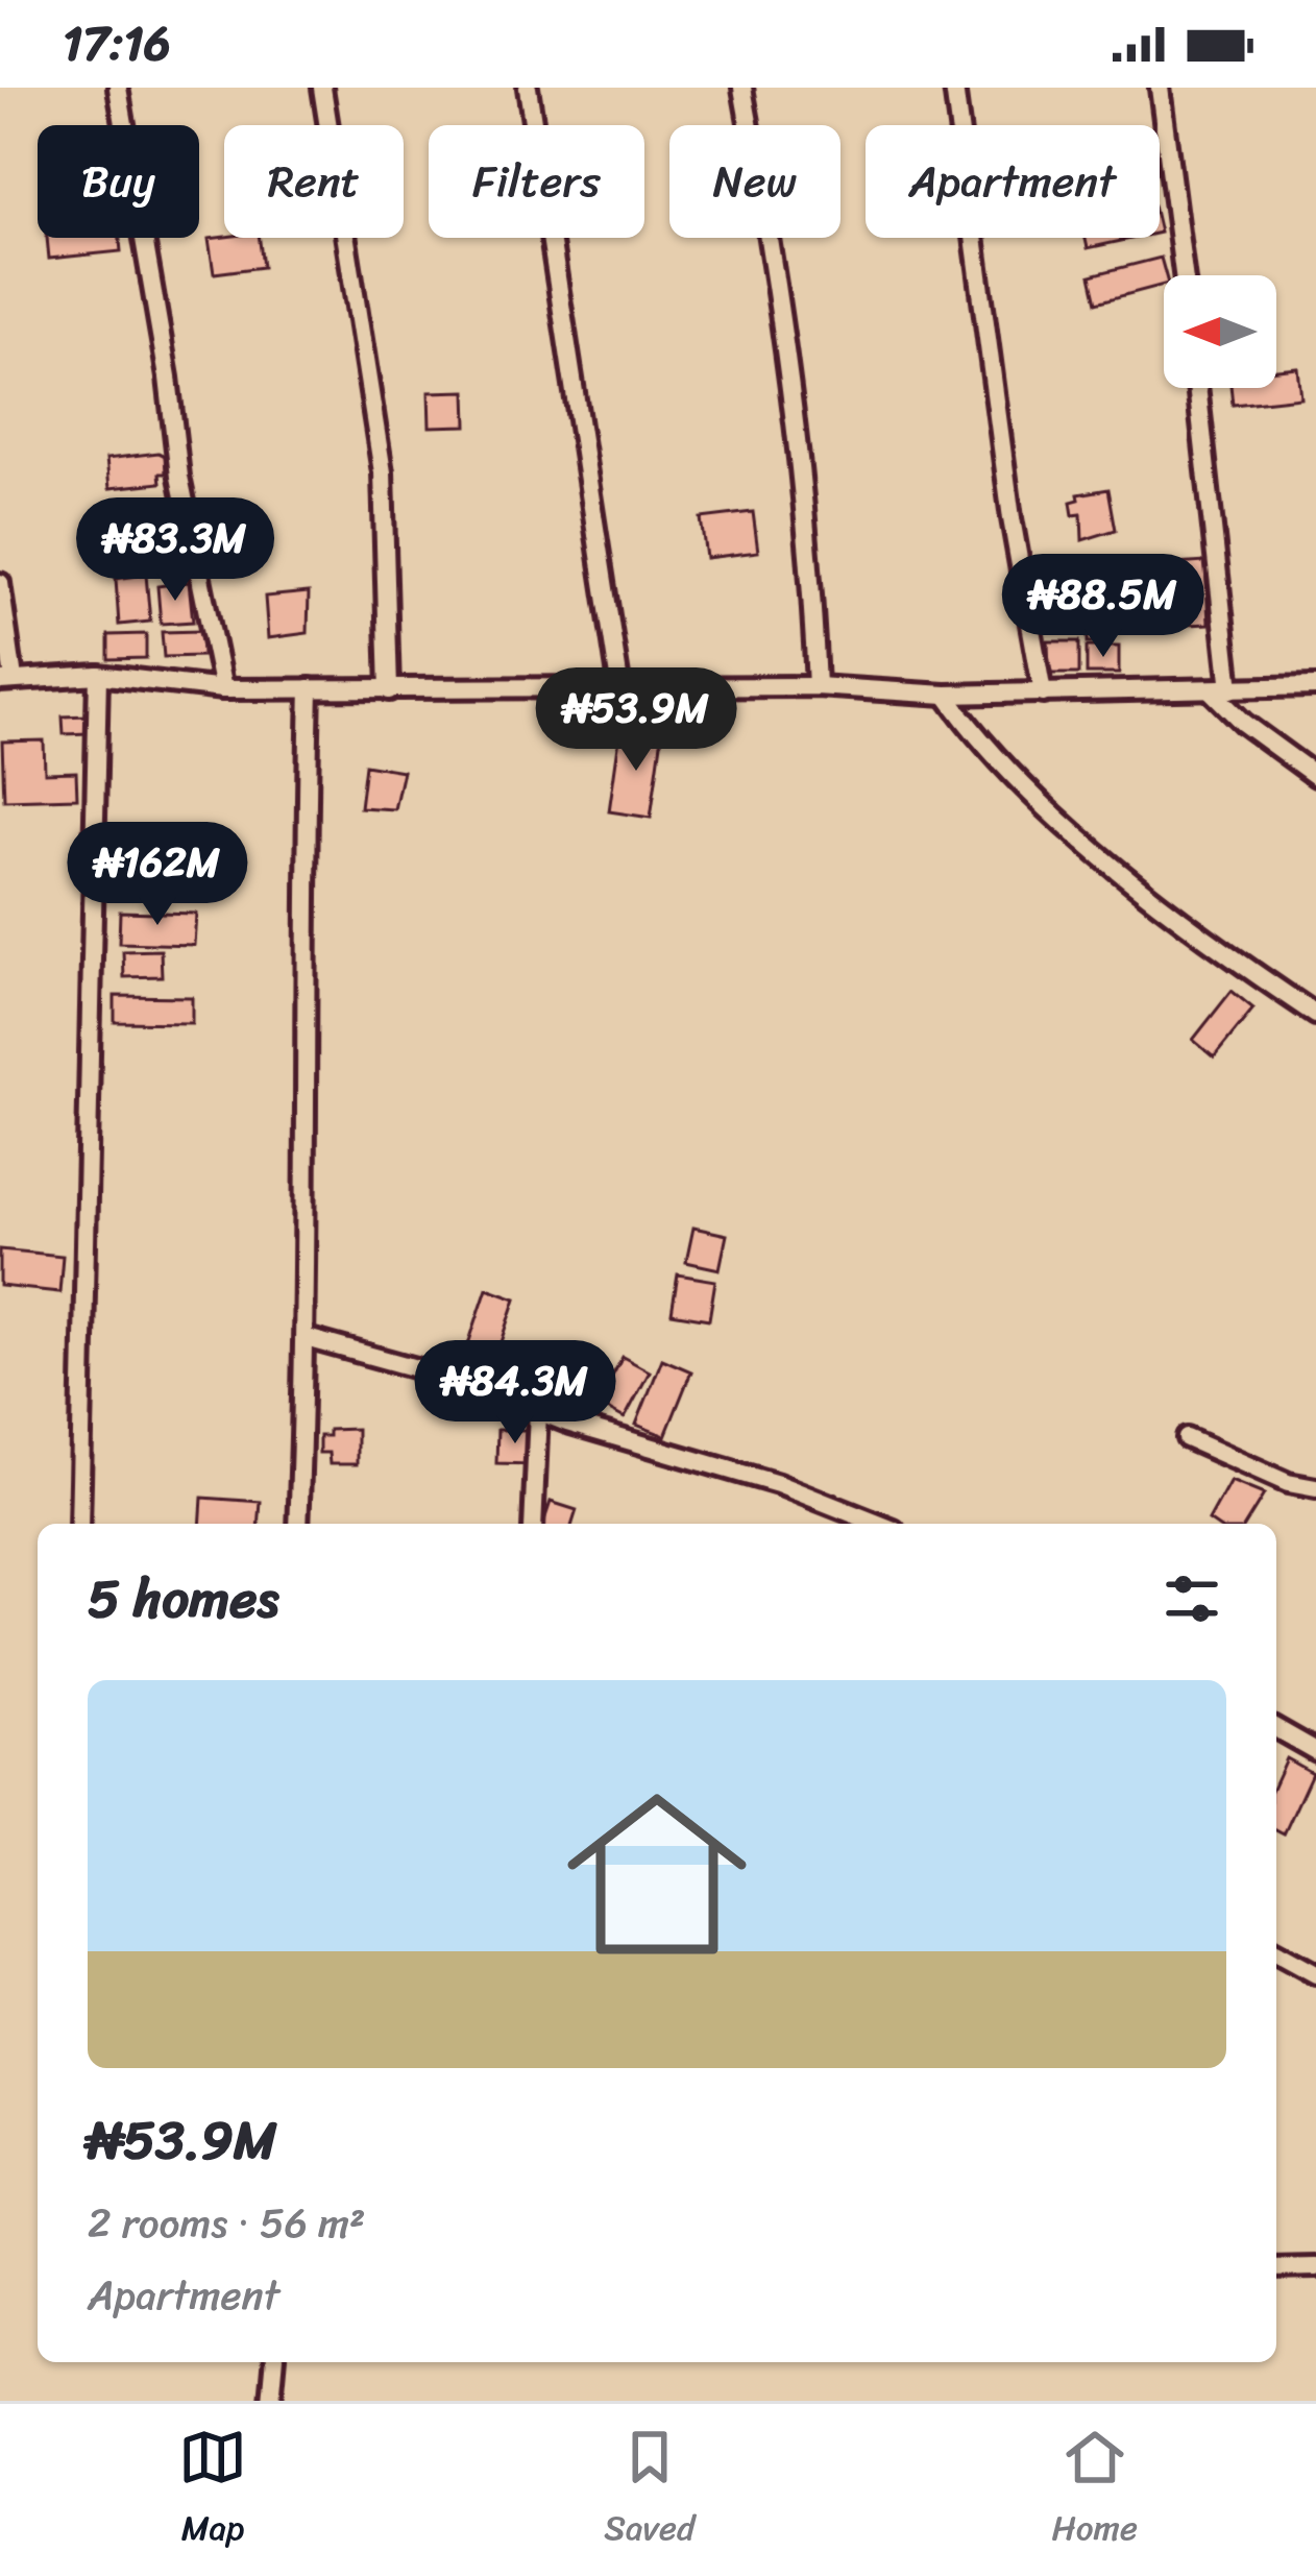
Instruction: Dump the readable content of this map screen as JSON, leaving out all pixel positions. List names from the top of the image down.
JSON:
{
  "north": "left",
  "page": {
    "status": "17:16",
    "chip": [
      "Buy",
      "Rent",
      "Filters",
      "New",
      "Apartment"
    ],
    "price": [
      "₦83.3M",
      "₦88.5M",
      "₦53.9M",
      "₦162M",
      "₦84.3M"
    ],
    "heading": "5 homes",
    "list": [
      {
        "name": "₦53.9M",
        "note": "2 rooms · 56 m² · Apartment"
      }
    ],
    "tabs": ["Map", "Saved", "Home"]
  }
}
